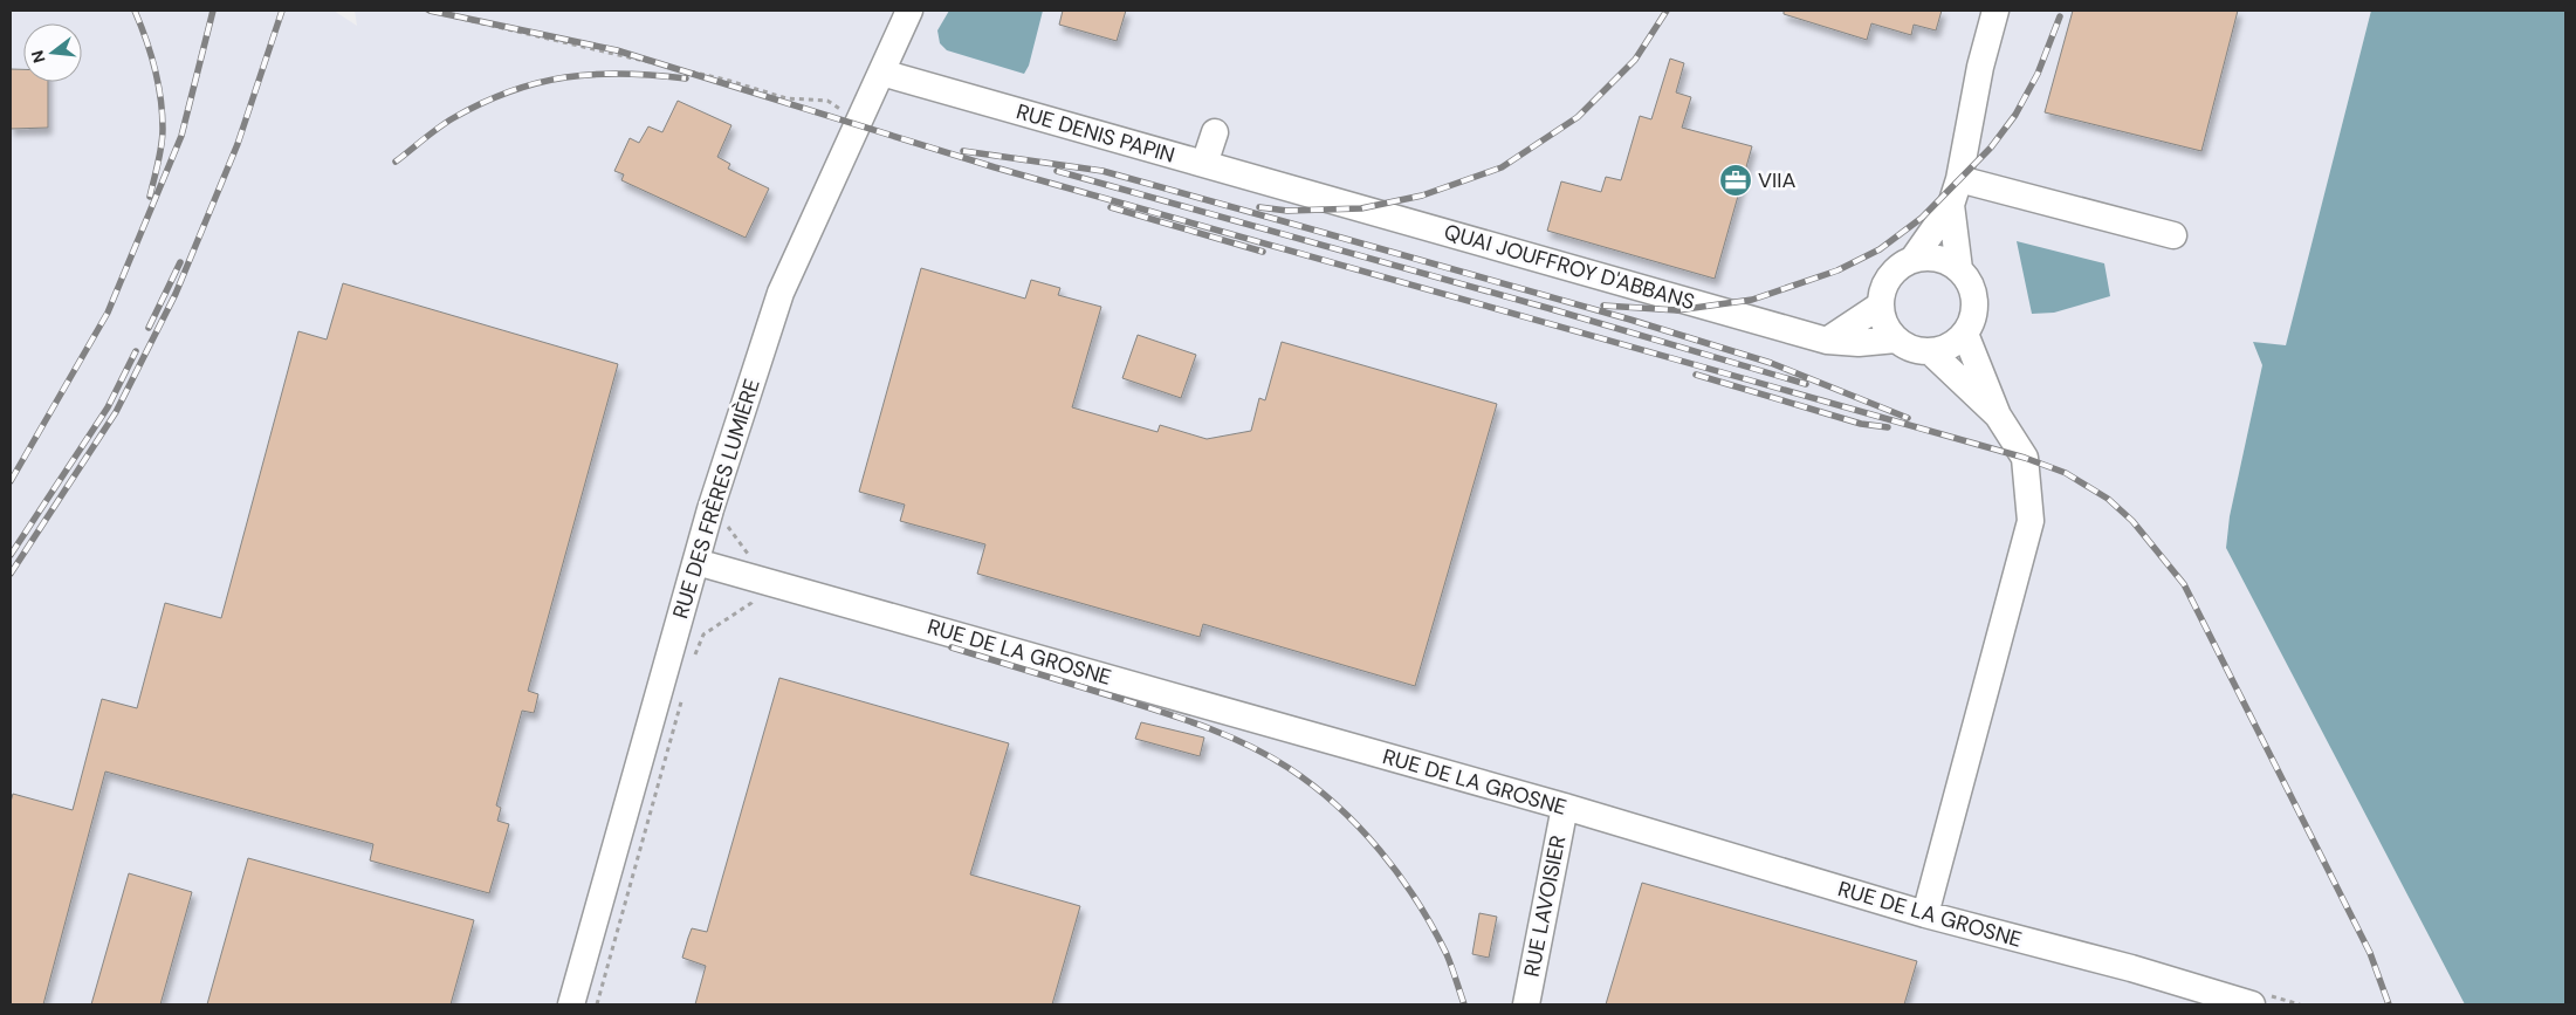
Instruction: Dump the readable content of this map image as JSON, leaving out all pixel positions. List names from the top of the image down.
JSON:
{
  "streets": {
    "street": [
      "RUE DENIS PAPIN",
      "QUAI JOUFFROY D'ABBANS",
      "RUE DES FRÈRES LUMIÈRE",
      "RUE DE LA GROSNE",
      "RUE LAVOISIER"
    ]
  },
  "crossings": [
    ["RUE DENIS PAPIN", "QUAI JOUFFROY D'ABBANS"],
    ["RUE DENIS PAPIN", "RUE DES FRÈRES LUMIÈRE"],
    ["RUE DES FRÈRES LUMIÈRE", "RUE DE LA GROSNE"],
    ["RUE DE LA GROSNE", "RUE LAVOISIER"]
  ],
  "places": {
    "office": ["VIIA"]
  },
  "north": "left"
}
